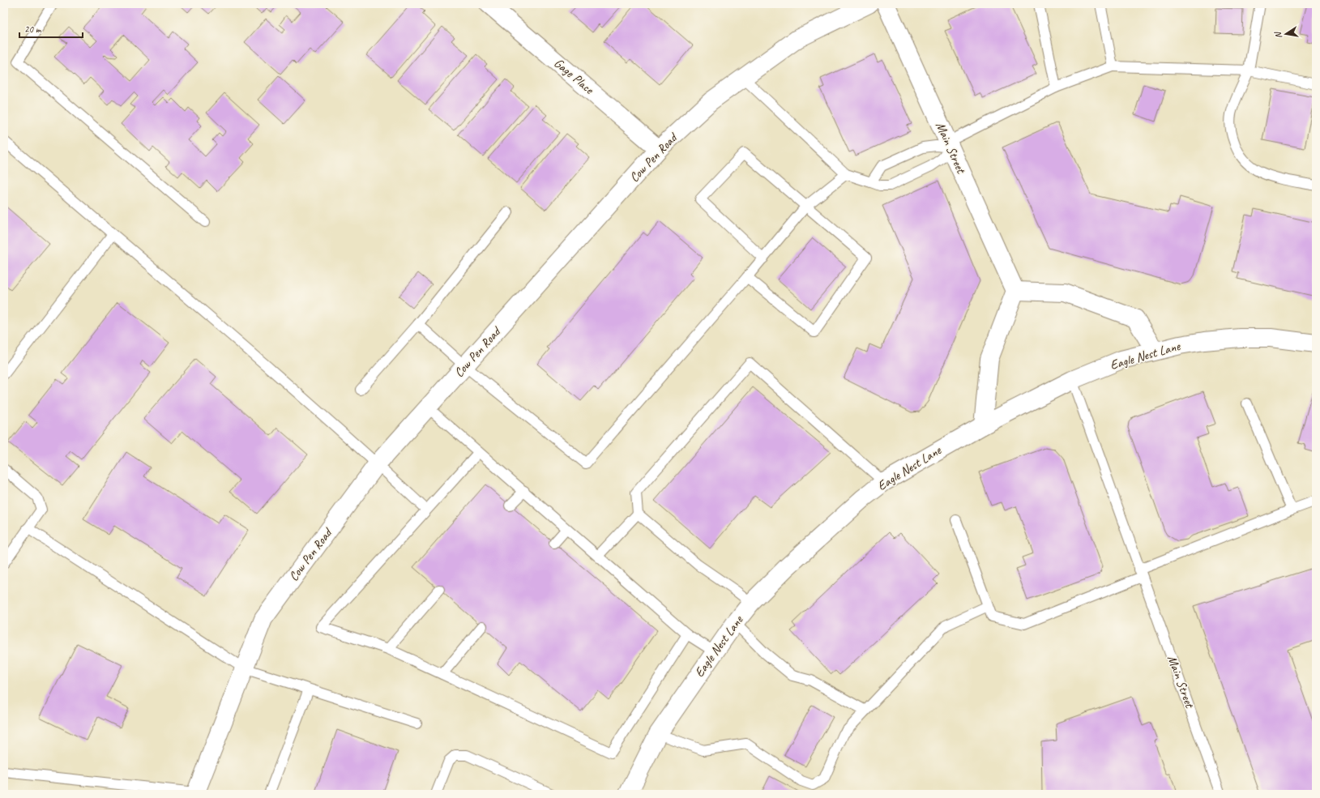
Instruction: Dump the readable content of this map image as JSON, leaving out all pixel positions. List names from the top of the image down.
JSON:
{
  "streets": {
    "street": [
      "Gage Place",
      "Main Street",
      "Cow Pen Road",
      "Eagle Nest Lane"
    ]
  },
  "crossings": [
    ["Gage Place", "Cow Pen Road"],
    ["Main Street", "Eagle Nest Lane"]
  ],
  "scale_bar": "20 m",
  "north": "left"
}
